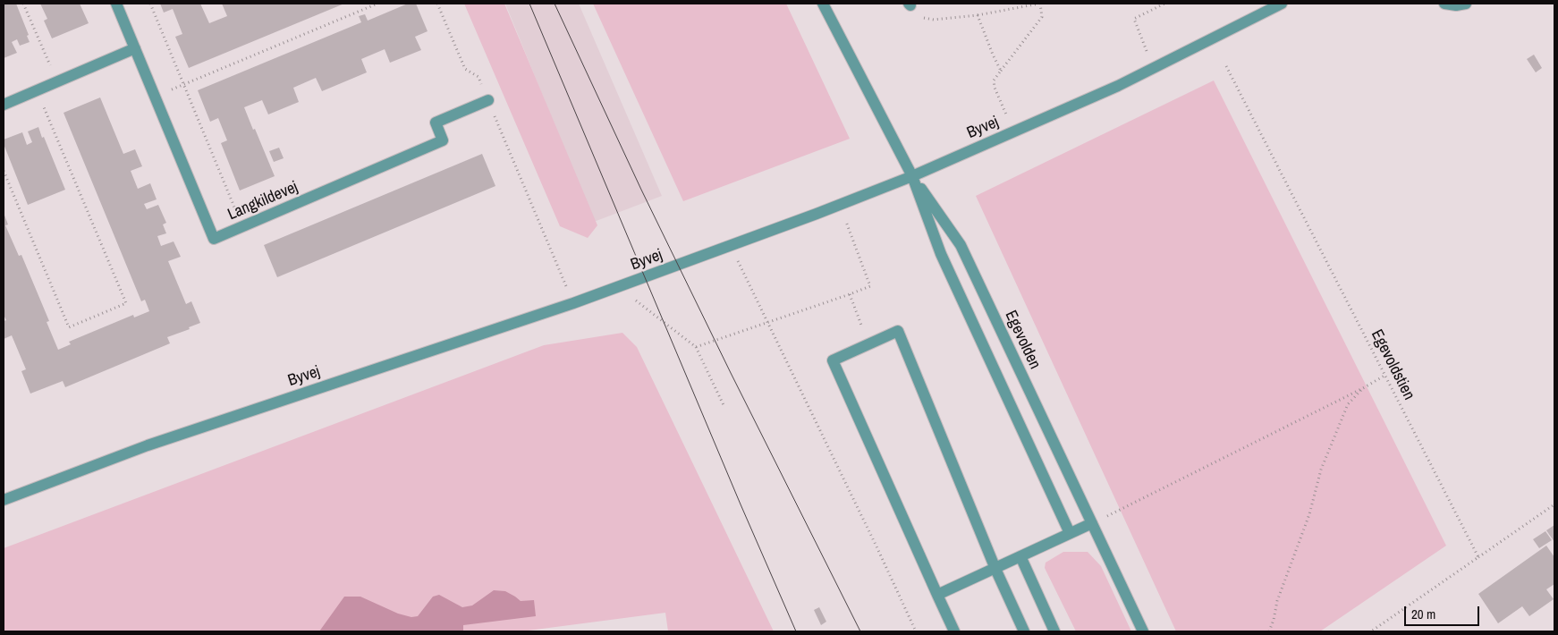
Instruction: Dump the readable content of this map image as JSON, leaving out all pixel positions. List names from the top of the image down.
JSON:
{
  "streets": {
    "street": ["Byvej", "Langkildevej", "Egevolden"],
    "path": ["Egevoldstien"]
  },
  "crossings": [
    ["Byvej", "Egevolden"]
  ],
  "scale_bar": "20 m"
}
